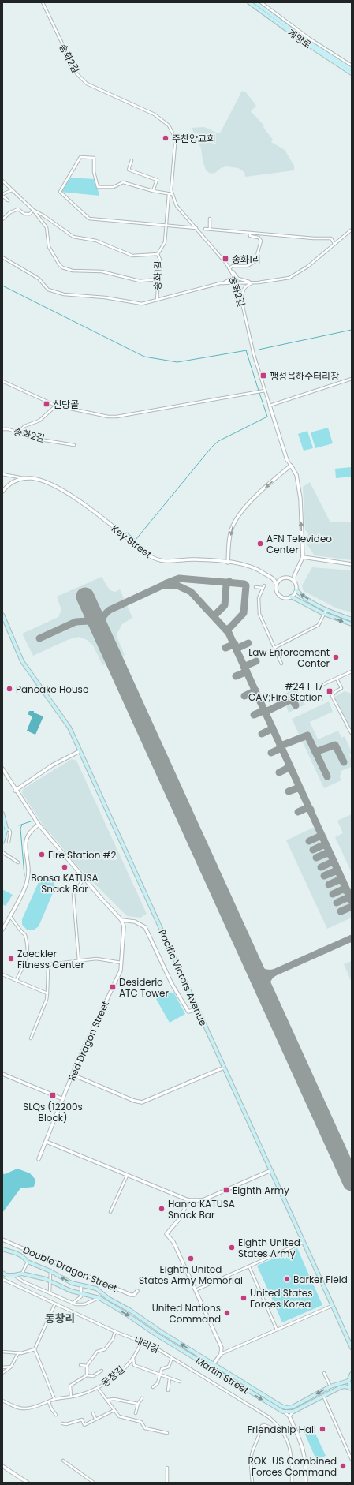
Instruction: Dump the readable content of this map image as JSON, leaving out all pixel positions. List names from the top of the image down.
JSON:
{
  "streets": {
    "main road": ["계양로", "Pacific Victors Avenue", "Martin Street"],
    "street": [
      "송화2길",
      "송화1길",
      "Key Street",
      "Red Dragon Street",
      "Double Dragon Street",
      "내리길",
      "동창길"
    ]
  },
  "crossings": [
    ["송화2길", "송화1길"],
    ["내리길", "동창길"]
  ],
  "districts": ["동창리"],
  "places": {
    "other": [
      "주찬양교회",
      "AFN Televideo Center",
      "Law Enforcement Center",
      "Pancake House",
      "Fire Station #2",
      "Bonsa KATUSA Snack Bar",
      "Zoeckler Fitness Center",
      "Hanra KATUSA Snack Bar",
      "Eighth United States Army",
      "Eighth United States Army Memorial",
      "Barker Field",
      "United States Forces Korea",
      "United Nations Command",
      "Friendship Hall",
      "ROK-US Combined Forces Command"
    ],
    "transit": [
      "송화1리",
      "팽성읍하수터리장",
      "신당골",
      "#24 1-17 CAV;Fire Station",
      "Desiderio ATC Tower",
      "SLQs (12200s Block)",
      "Eighth Army"
    ]
  }
}
